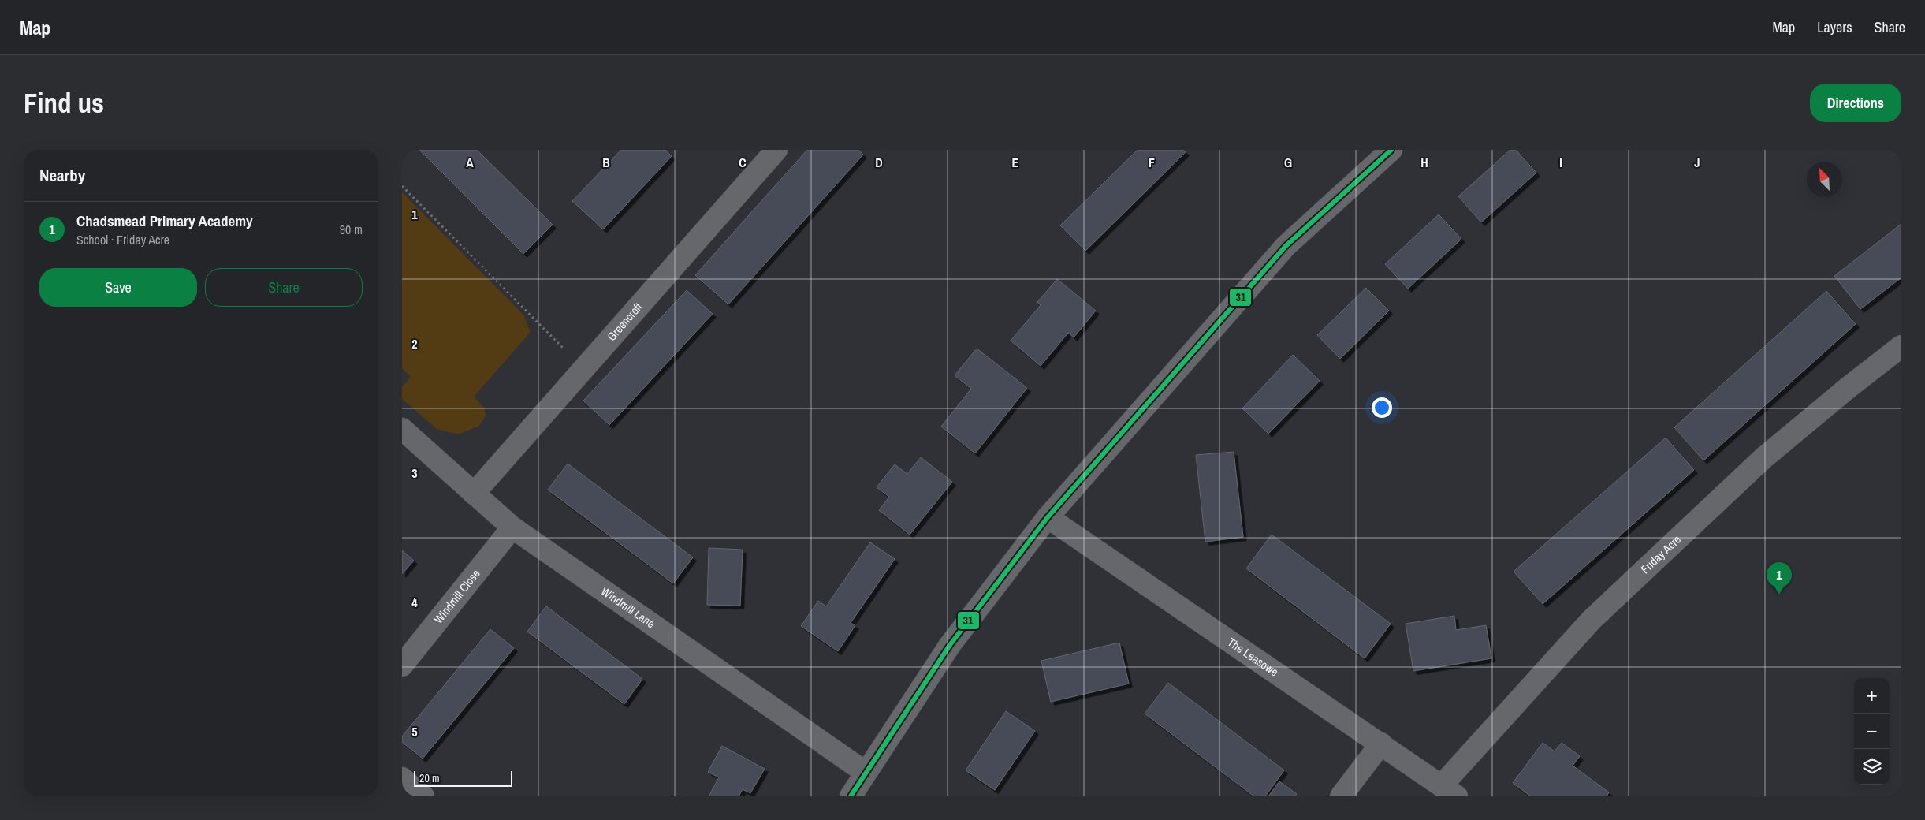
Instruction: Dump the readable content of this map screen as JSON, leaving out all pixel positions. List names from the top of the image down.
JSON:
{
  "streets": {
    "street": [
      "Greencroft",
      "Friday Acre",
      "Windmill Close",
      "Windmill Lane",
      "The Leasowe"
    ]
  },
  "crossings": [
    ["Greencroft", "Windmill Lane"],
    ["Friday Acre", "The Leasowe"],
    ["Windmill Close", "Windmill Lane"]
  ],
  "lines": ["transit line 31"],
  "scale_bar": "20 m",
  "north": "top left",
  "page": {
    "header": "Map",
    "nav": ["Map", "Layers", "Share"],
    "buttons": [
      "Directions",
      ["Save", "Share"]
    ],
    "title": "Find us",
    "heading": "Nearby",
    "list": [
      {
        "mark": "1",
        "name": "Chadsmead Primary Academy",
        "note": "School · Friday Acre",
        "value": "90 m"
      }
    ],
    "pins": "1",
    "map_buttons": ["+", "−"],
    "scale": "20 m"
  },
  "grid": {
    "columns": [
      "A",
      "B",
      "C",
      "D",
      "E",
      "F",
      "G",
      "H",
      "I",
      "J"
    ],
    "rows": [
      "1",
      "2",
      "3",
      "4",
      "5"
    ]
  }
}
